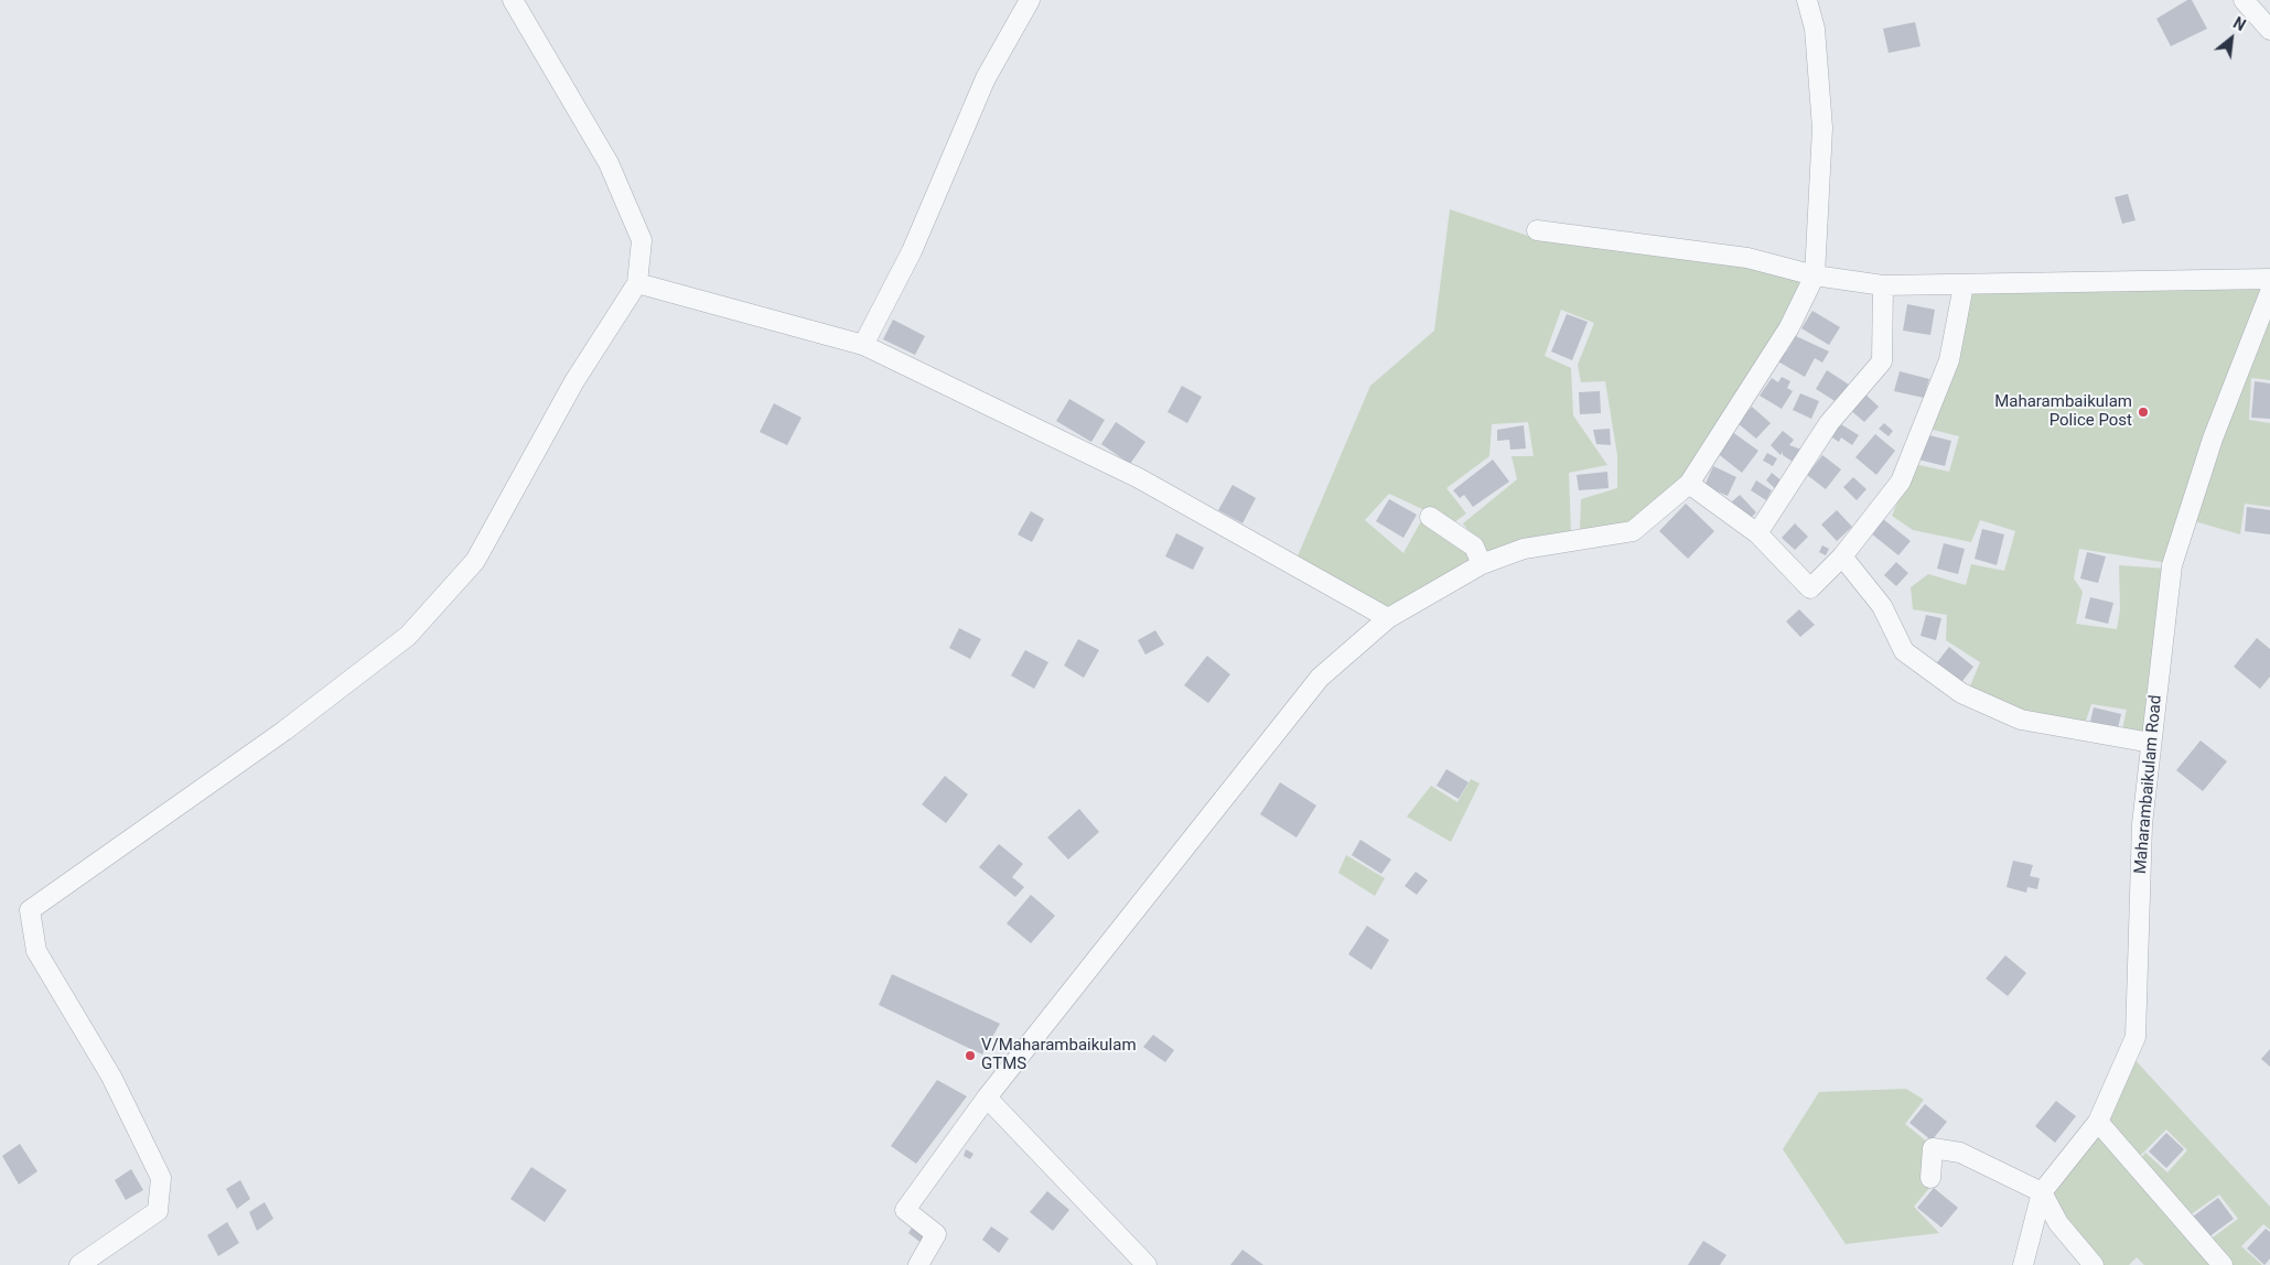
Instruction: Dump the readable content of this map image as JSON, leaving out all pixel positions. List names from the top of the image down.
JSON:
{
  "streets": {
    "street": ["Maharambaikulam Road"]
  },
  "places": ["Maharambaikulam Police Post", "V/Maharambaikulam GTMS"],
  "north": "top right"
}
